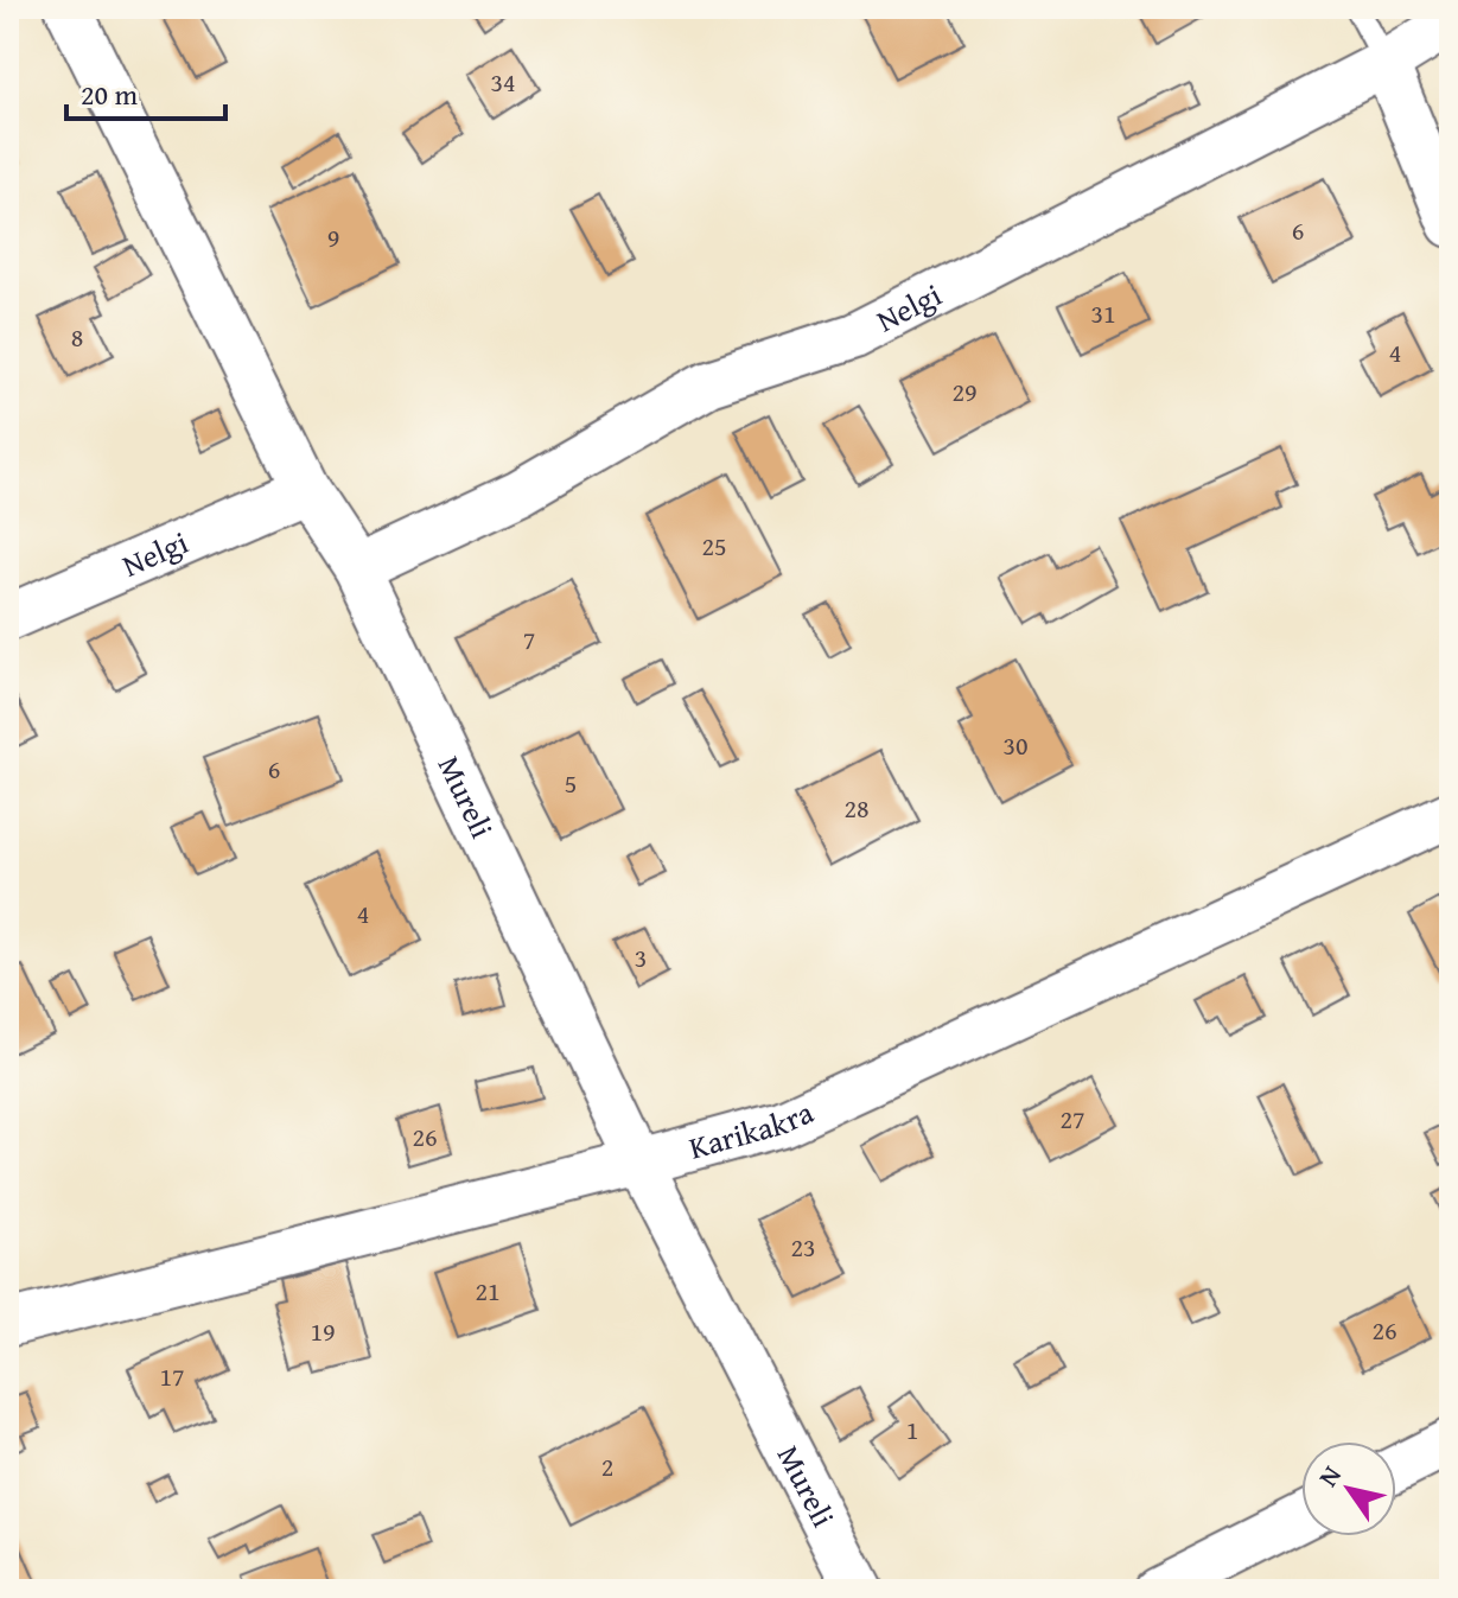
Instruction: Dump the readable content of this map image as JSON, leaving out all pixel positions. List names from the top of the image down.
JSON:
{
  "streets": {
    "street": ["Nelgi", "Mureli", "Karikakra"]
  },
  "crossings": [
    ["Nelgi", "Mureli"],
    ["Mureli", "Karikakra"]
  ],
  "house_numbers": [
    "34",
    "6",
    "9",
    "31",
    "8",
    "4",
    "29",
    "25",
    "7",
    "30",
    "6",
    "5",
    "28",
    "4",
    "3",
    "27",
    "26",
    "23",
    "21",
    "26",
    "19",
    "17",
    "1",
    "2"
  ],
  "scale_bar": "20 m",
  "north": "top left"
}
